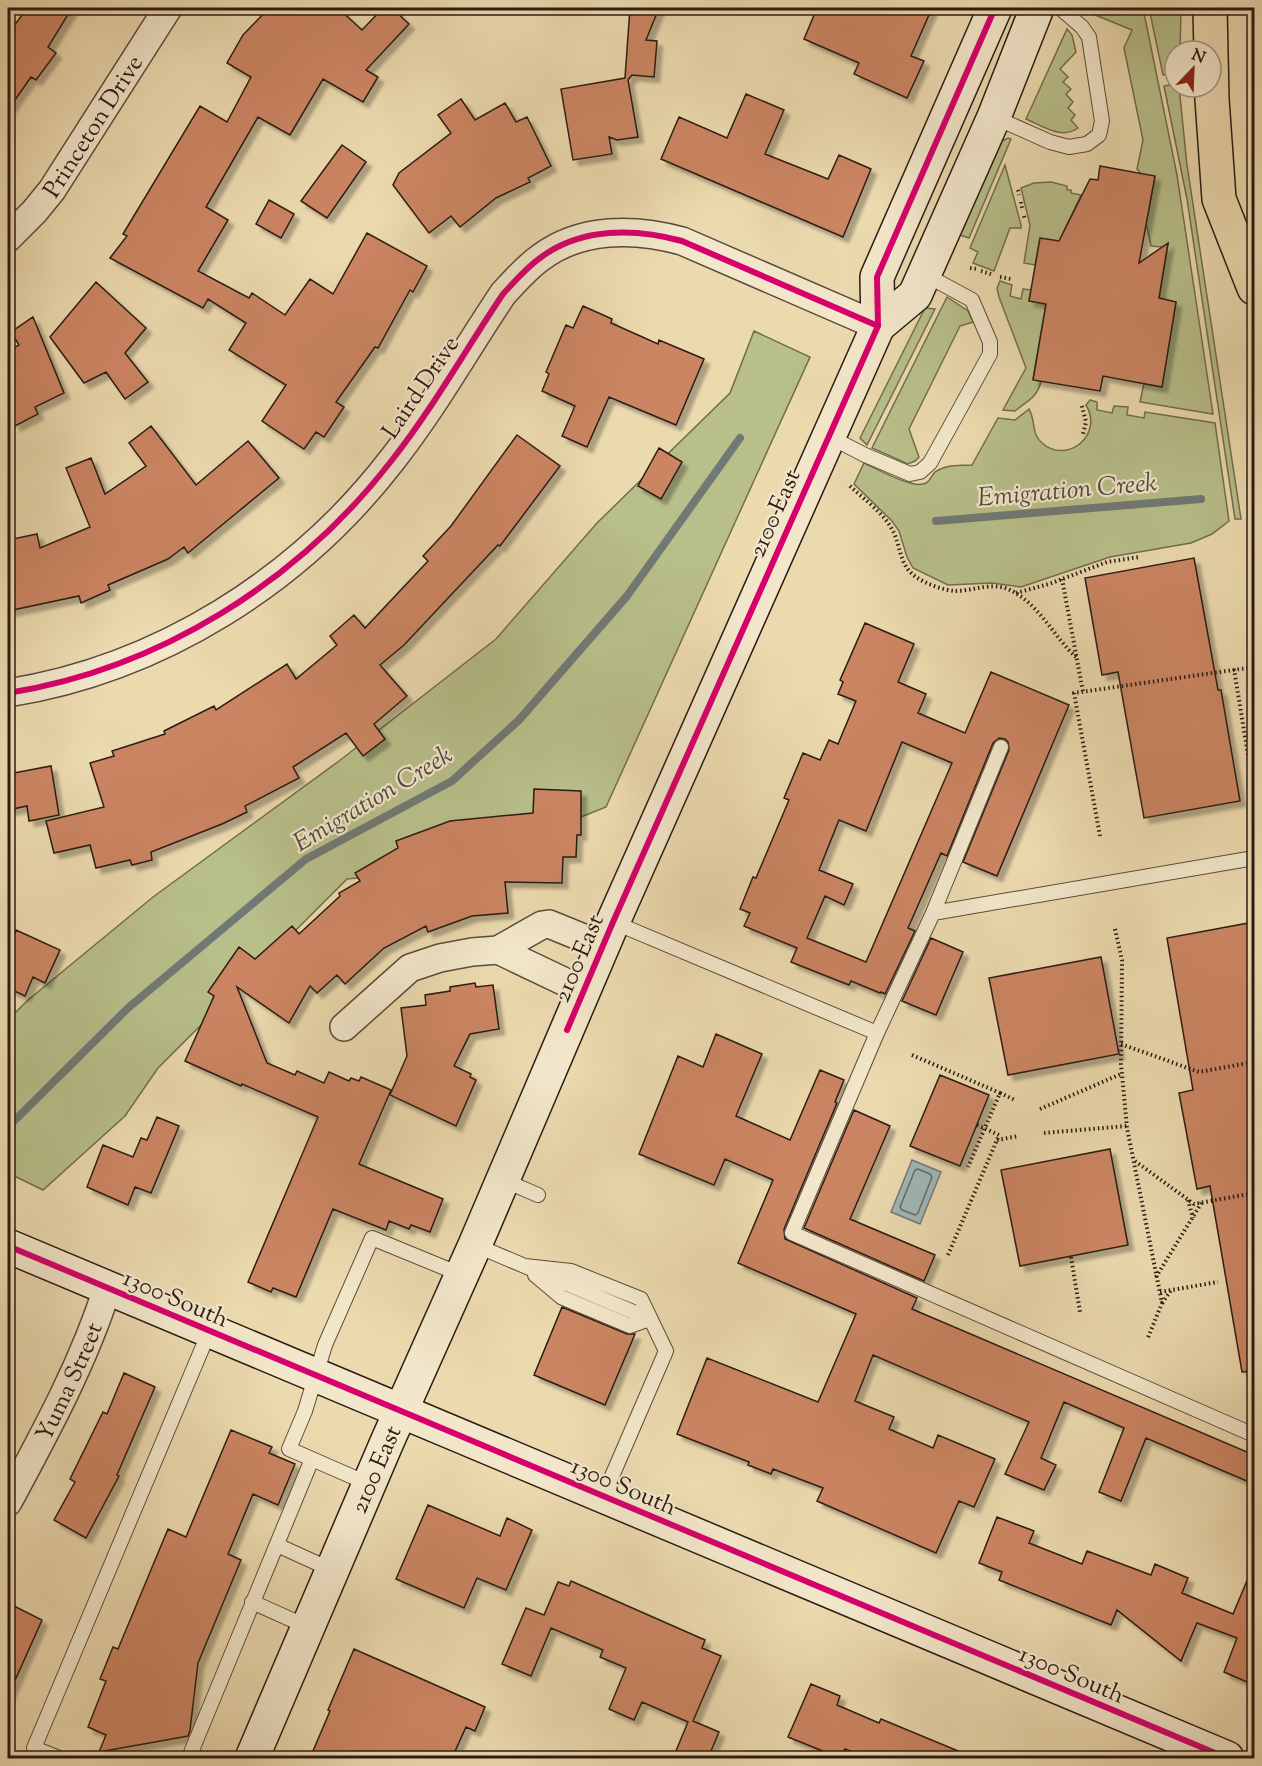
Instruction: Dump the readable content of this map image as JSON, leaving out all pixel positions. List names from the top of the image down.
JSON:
{
  "streets": {
    "street": [
      "Princeton Drive",
      "Laird Drive",
      "2100 East",
      "1300 South",
      "Yuma Street"
    ]
  },
  "crossings": [
    ["Laird Drive", "2100 East"],
    ["2100 East", "1300 South"],
    ["1300 South", "Yuma Street"]
  ],
  "water": ["Emigration Creek"],
  "north": "top right"
}
